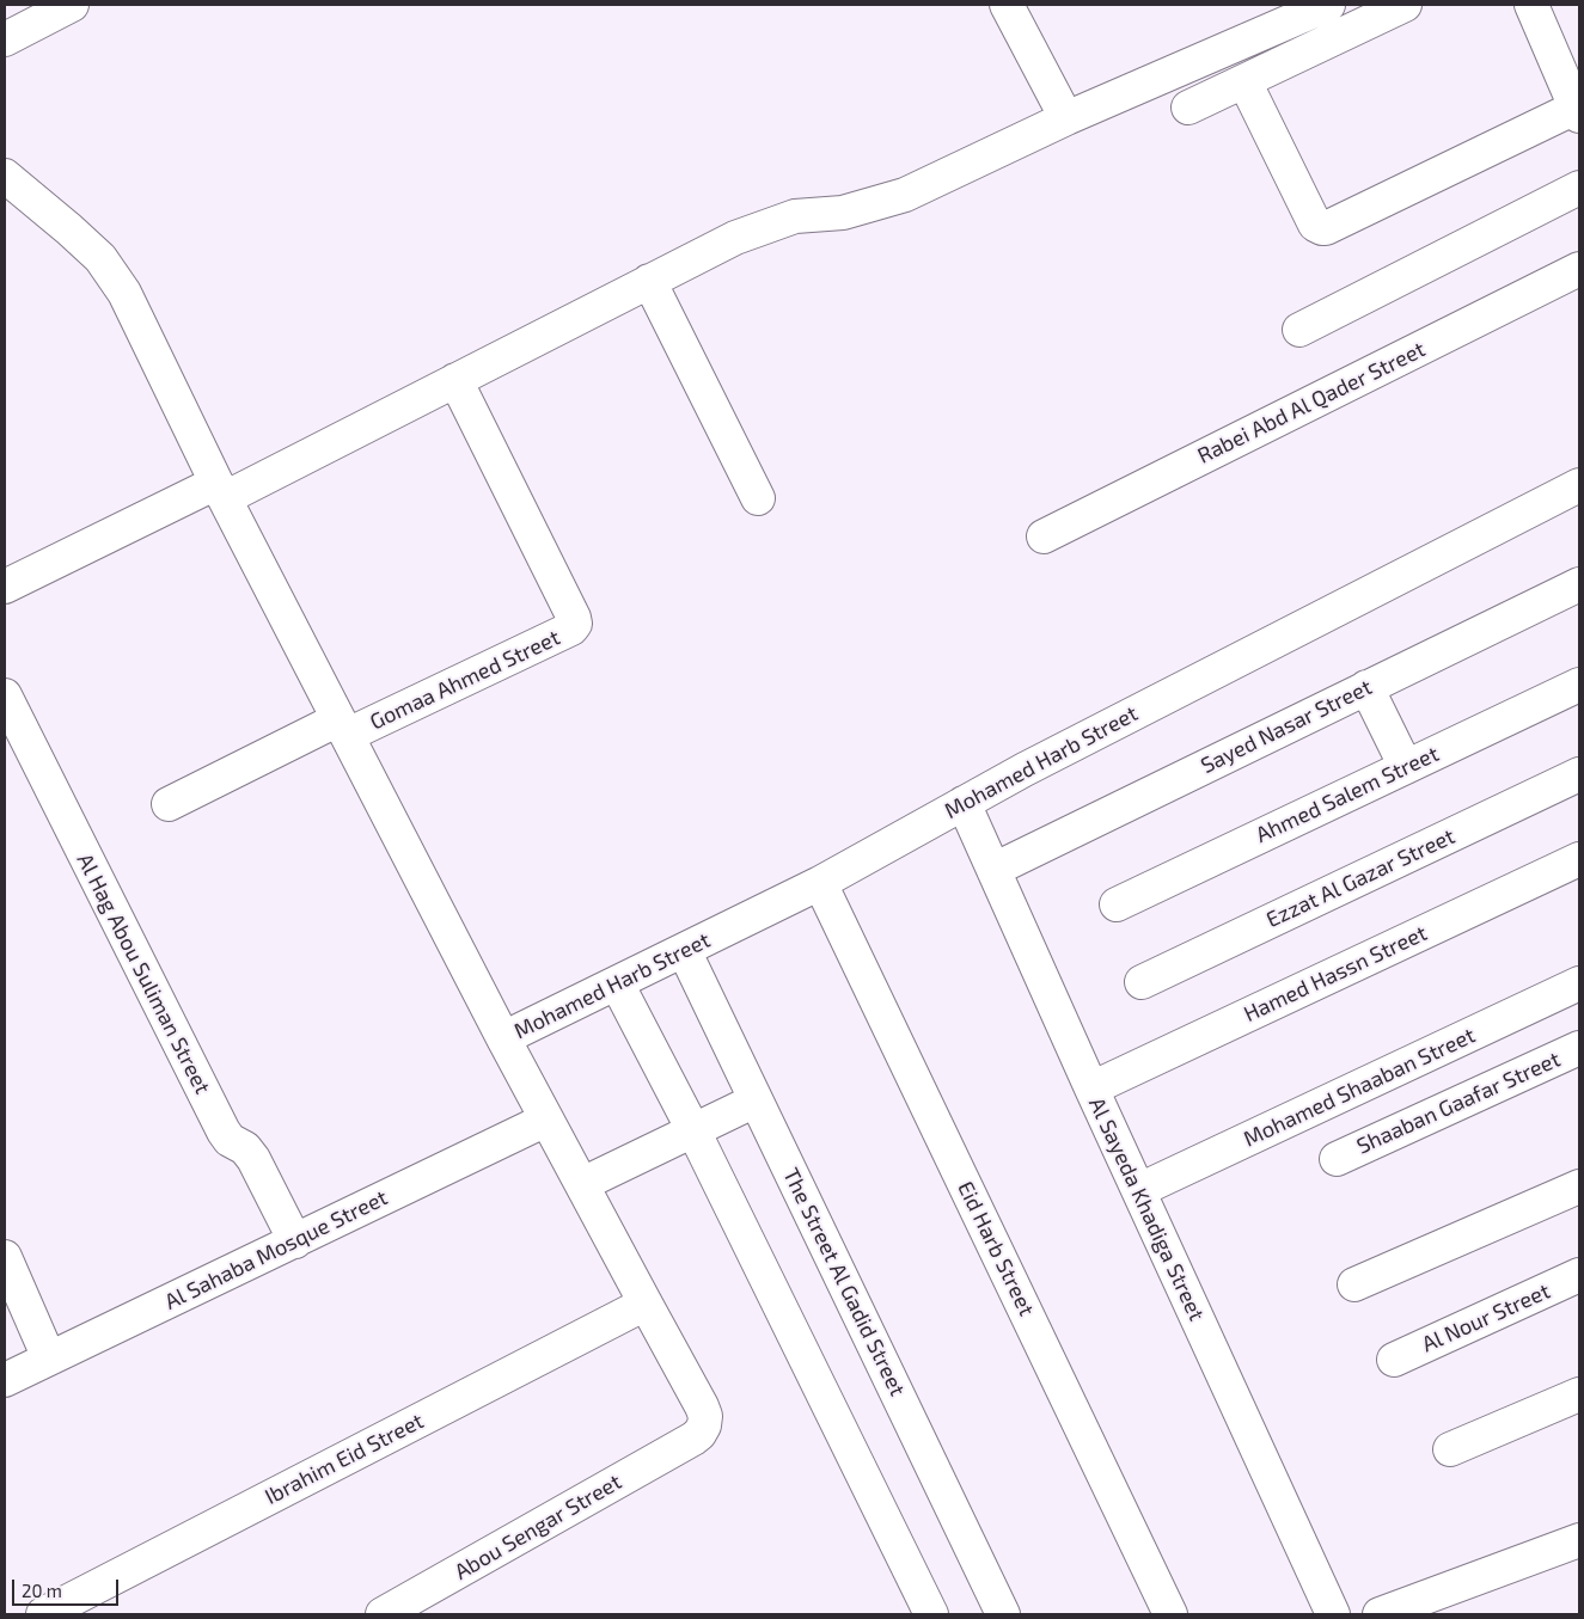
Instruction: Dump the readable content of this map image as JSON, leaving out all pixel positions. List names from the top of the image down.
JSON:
{
  "streets": {
    "street": [
      "Rabei Abd Al Qader Street",
      "Gomaa Ahmed Street",
      "Sayed Nasar Street",
      "Mohamed Harb Street",
      "Ahmed Salem Street",
      "Ezzat Al Gazar Street",
      "Al Hag Abou Suliman Street",
      "Hamed Hassn Street",
      "Mohamed Shaaban Street",
      "Shaaban Gaafar Street",
      "Al Sayeda Khadiga Street",
      "Eid Harb Street",
      "Al Sahaba Mosque Street",
      "The Street Al Gadid Street",
      "Al Nour Street",
      "Ibrahim Eid Street",
      "Abou Sengar Street"
    ]
  },
  "crossings": [
    ["Sayed Nasar Street", "Al Sayeda Khadiga Street"],
    ["Mohamed Harb Street", "Al Sayeda Khadiga Street"],
    ["Mohamed Harb Street", "Eid Harb Street"],
    ["Mohamed Harb Street", "The Street Al Gadid Street"],
    ["Al Hag Abou Suliman Street", "Al Sahaba Mosque Street"],
    ["Hamed Hassn Street", "Al Sayeda Khadiga Street"],
    ["Mohamed Shaaban Street", "Al Sayeda Khadiga Street"],
    ["Ibrahim Eid Street", "Abou Sengar Street"]
  ],
  "scale_bar": "20 m"
}
